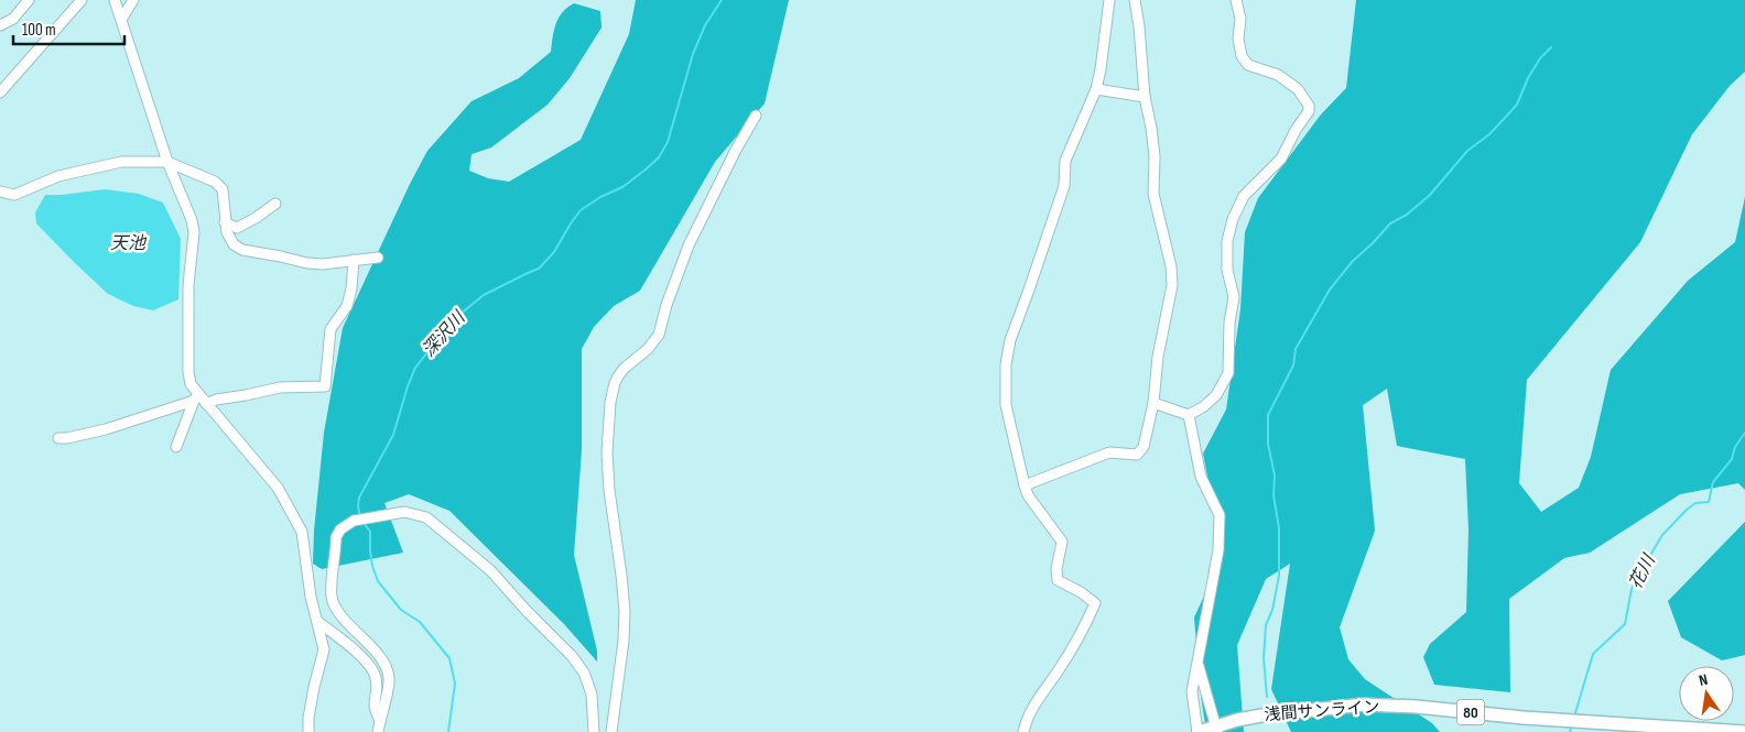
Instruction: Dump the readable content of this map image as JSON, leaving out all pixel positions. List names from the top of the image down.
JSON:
{
  "streets": {
    "main road": ["浅間サンライン", "80"]
  },
  "water": ["天池", "深沢川", "花川"],
  "scale_bar": "100 m",
  "north": "top"
}
